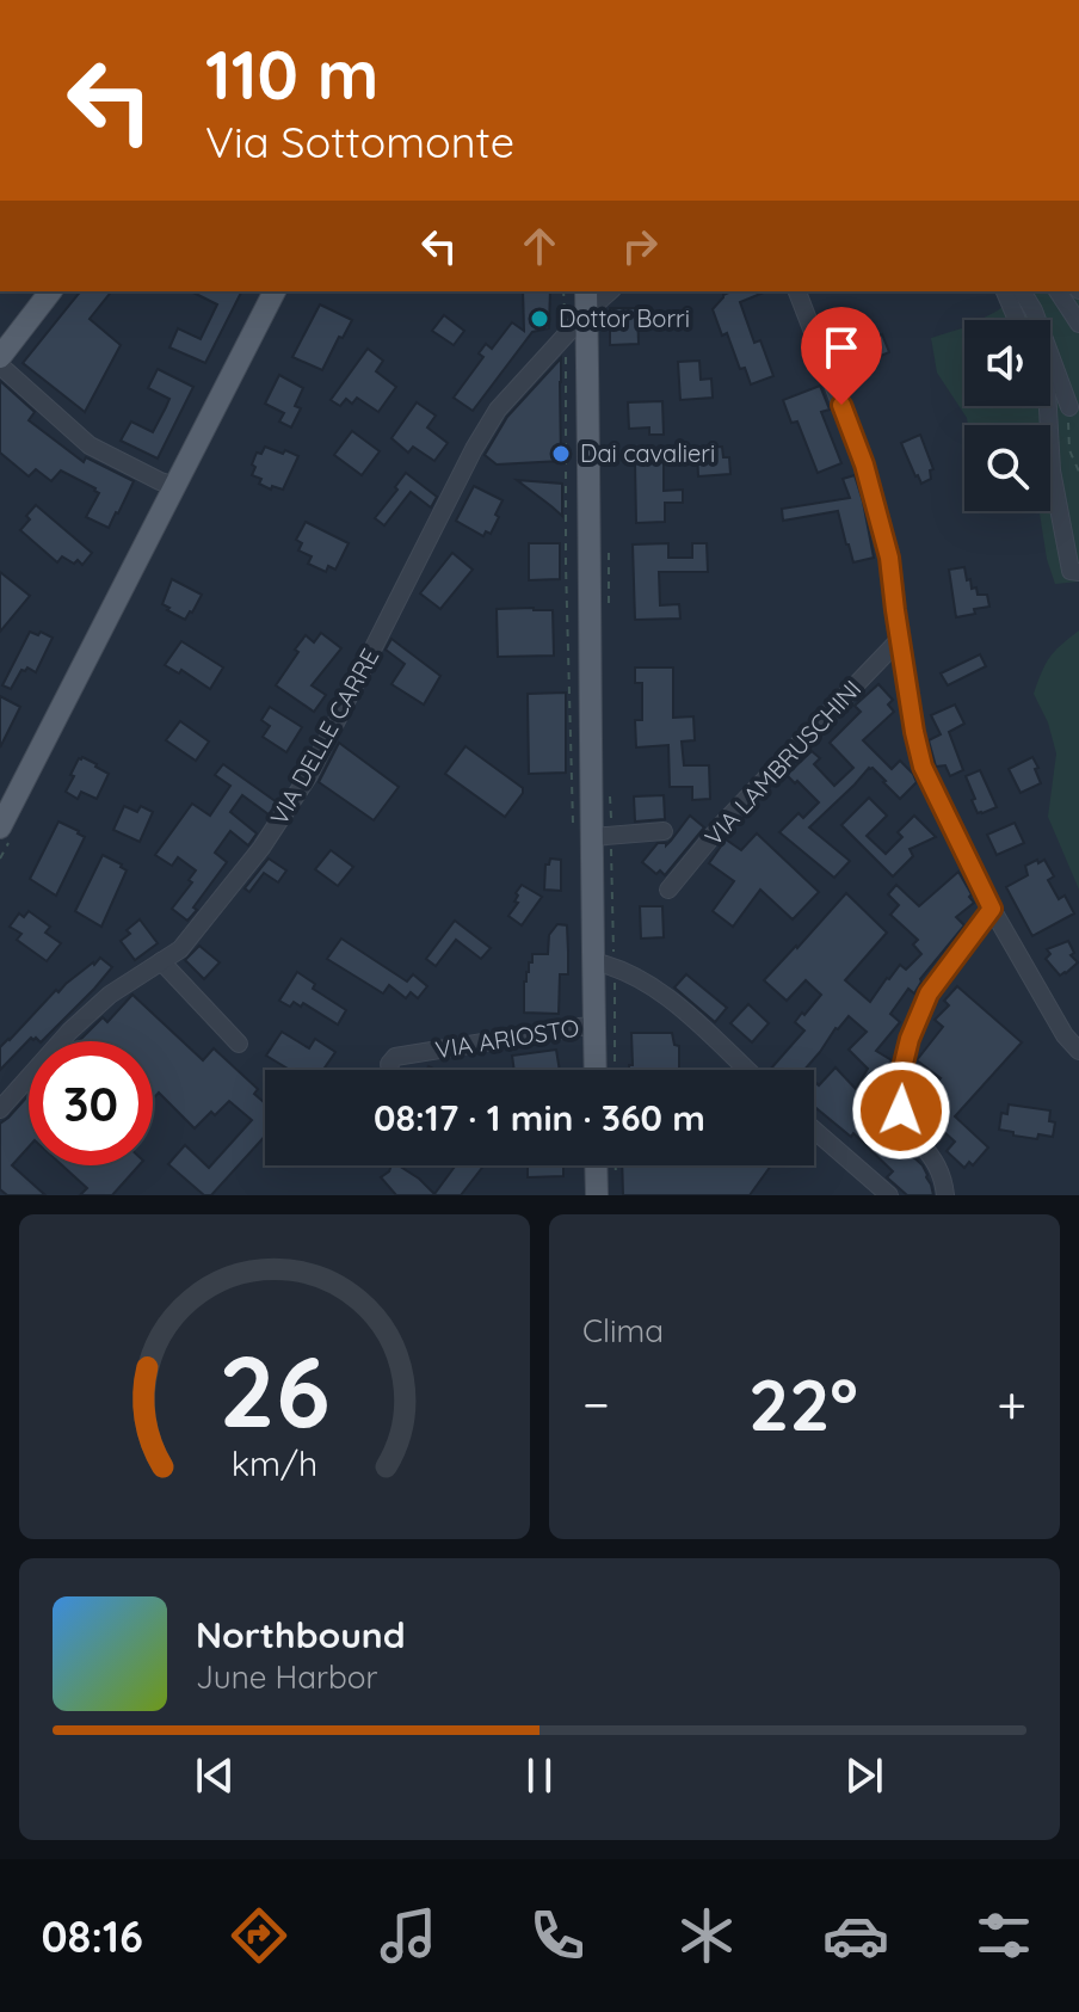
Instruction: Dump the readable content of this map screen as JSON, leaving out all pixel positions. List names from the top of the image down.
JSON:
{
  "streets": {
    "street": ["VIA DELLE CARRE", "VIA LAMBRUSCHINI", "VIA ARIOSTO"]
  },
  "places": ["Dottor Borri", "Dai cavalieri"],
  "page": {
    "turn": ["110 m", "Via Sottomonte"],
    "limit": "30",
    "trip": "08:17 · 1 min · 360 m",
    "tile": "Clima",
    "heat": ["−", "22°", "+"],
    "song": ["Northbound", "June Harbor"],
    "tabs": "08:16",
    "gauge": ["26", "km/h"]
  }
}
